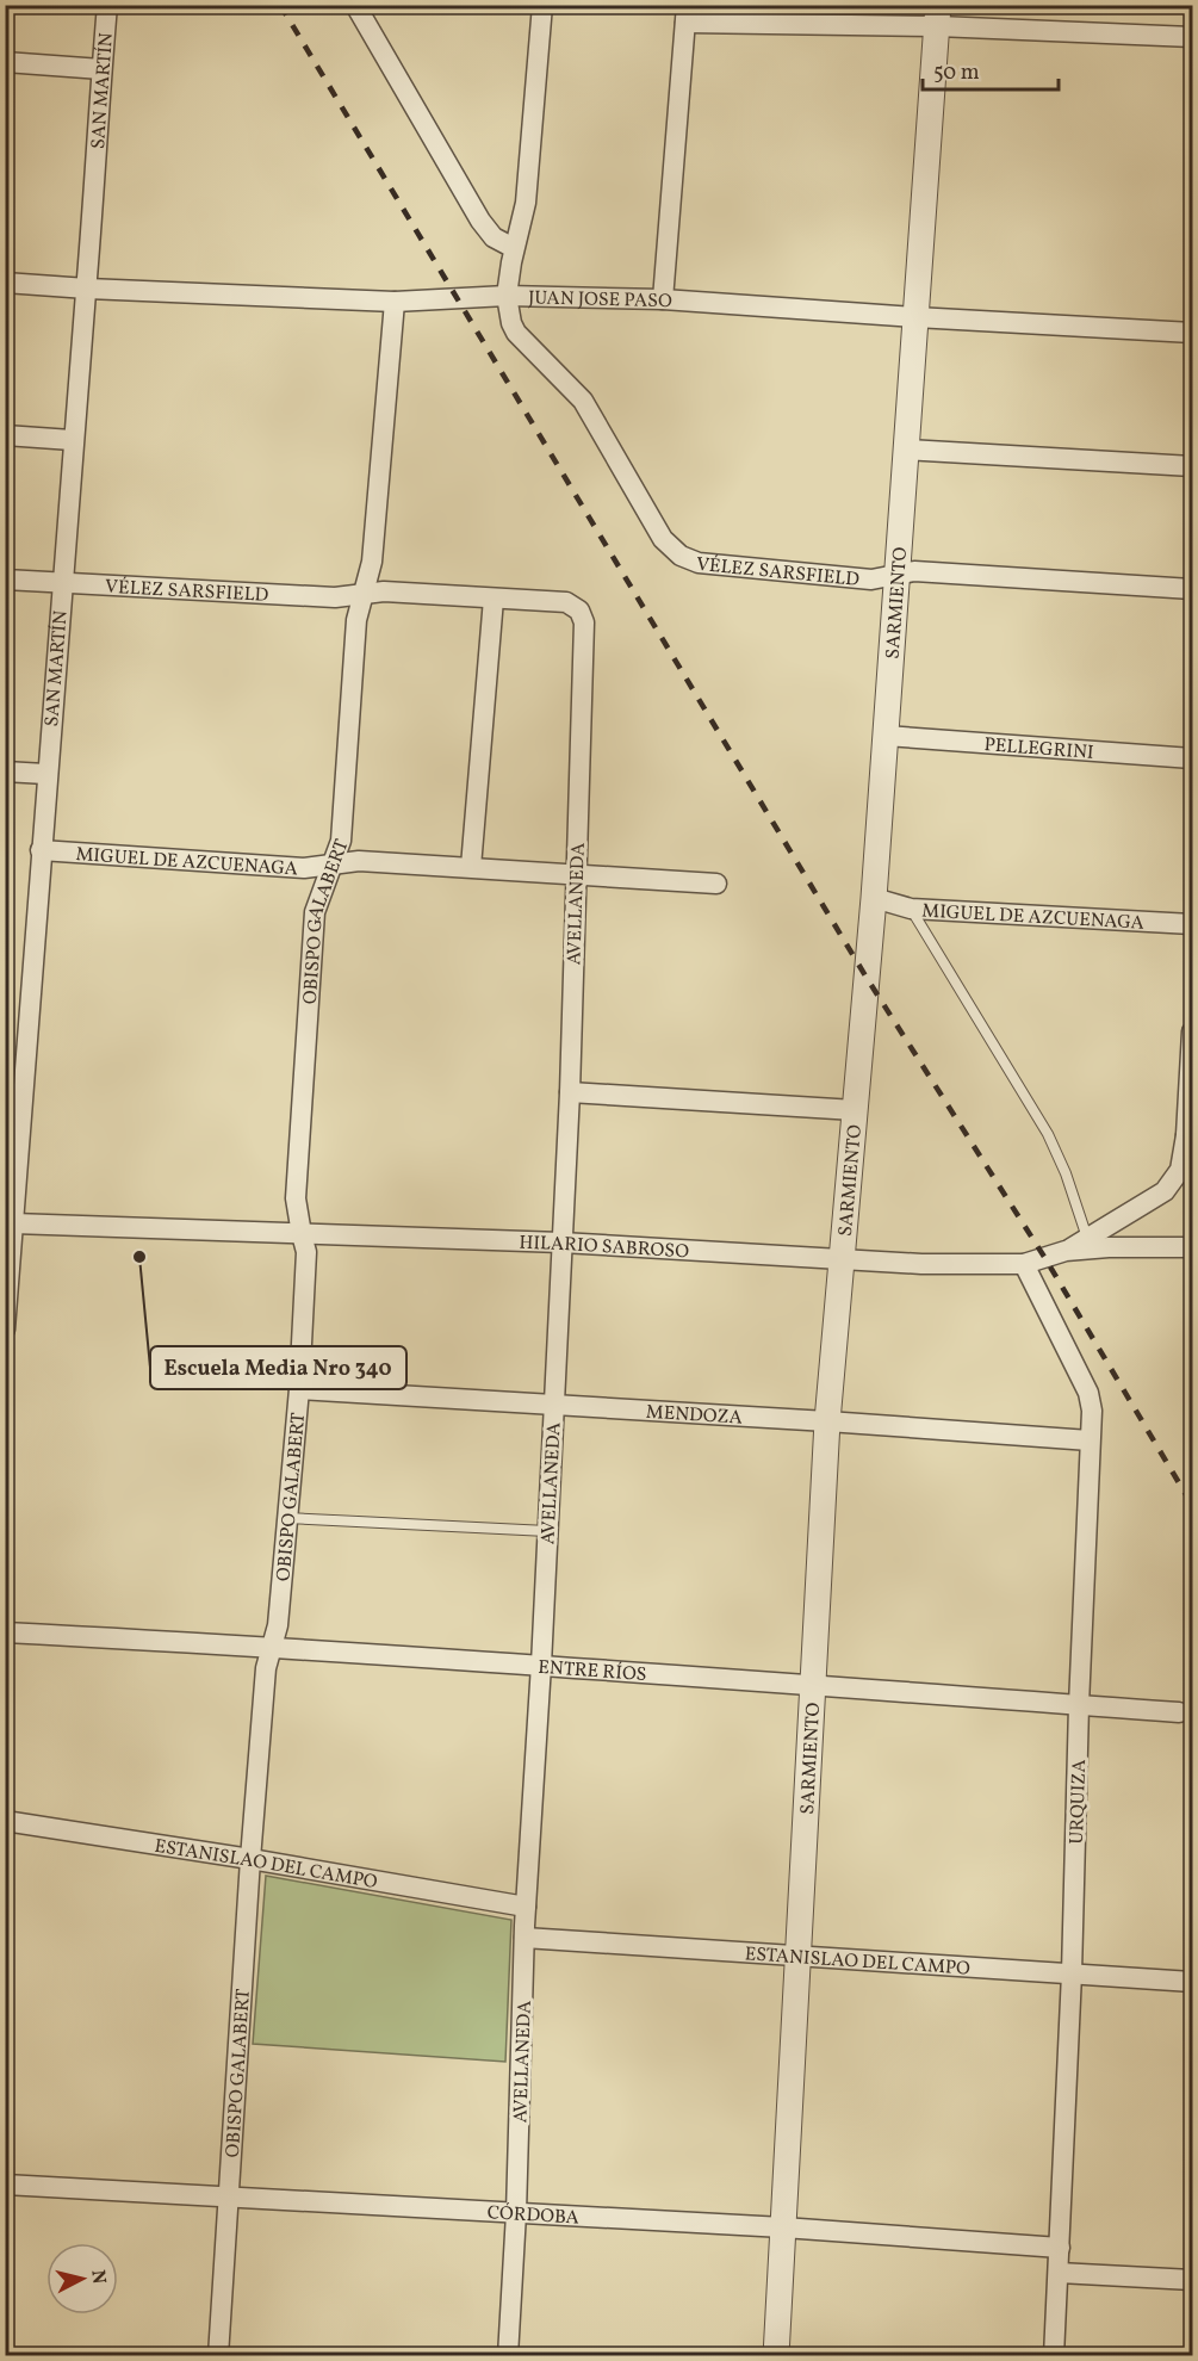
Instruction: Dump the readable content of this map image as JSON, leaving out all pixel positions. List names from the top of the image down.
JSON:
{
  "streets": {
    "street": [
      "SAN MARTÍN",
      "JUAN JOSE PASO",
      "VÉLEZ SARSFIELD",
      "SARMIENTO",
      "PELLEGRINI",
      "MIGUEL DE AZCUENAGA",
      "AVELLANEDA",
      "OBISPO GALABERT",
      "HILARIO SABROSO",
      "MENDOZA",
      "ENTRE RÍOS",
      "URQUIZA",
      "ESTANISLAO DEL CAMPO",
      "CÓRDOBA"
    ]
  },
  "crossings": [
    ["SAN MARTÍN", "JUAN JOSE PASO"],
    ["SAN MARTÍN", "VÉLEZ SARSFIELD"],
    ["SAN MARTÍN", "MIGUEL DE AZCUENAGA"],
    ["SAN MARTÍN", "HILARIO SABROSO"],
    ["JUAN JOSE PASO", "VÉLEZ SARSFIELD"],
    ["JUAN JOSE PASO", "SARMIENTO"],
    ["JUAN JOSE PASO", "OBISPO GALABERT"],
    ["VÉLEZ SARSFIELD", "SARMIENTO"],
    ["VÉLEZ SARSFIELD", "AVELLANEDA"],
    ["VÉLEZ SARSFIELD", "OBISPO GALABERT"],
    ["SARMIENTO", "PELLEGRINI"],
    ["SARMIENTO", "MIGUEL DE AZCUENAGA"],
    ["SARMIENTO", "HILARIO SABROSO"],
    ["SARMIENTO", "MENDOZA"],
    ["SARMIENTO", "ENTRE RÍOS"],
    ["SARMIENTO", "ESTANISLAO DEL CAMPO"],
    ["SARMIENTO", "CÓRDOBA"],
    ["MIGUEL DE AZCUENAGA", "AVELLANEDA"],
    ["MIGUEL DE AZCUENAGA", "OBISPO GALABERT"],
    ["AVELLANEDA", "HILARIO SABROSO"],
    ["AVELLANEDA", "MENDOZA"],
    ["AVELLANEDA", "ENTRE RÍOS"],
    ["AVELLANEDA", "ESTANISLAO DEL CAMPO"],
    ["AVELLANEDA", "CÓRDOBA"],
    ["OBISPO GALABERT", "HILARIO SABROSO"],
    ["OBISPO GALABERT", "MENDOZA"],
    ["OBISPO GALABERT", "ENTRE RÍOS"],
    ["OBISPO GALABERT", "ESTANISLAO DEL CAMPO"],
    ["OBISPO GALABERT", "CÓRDOBA"],
    ["HILARIO SABROSO", "URQUIZA"],
    ["MENDOZA", "URQUIZA"],
    ["ENTRE RÍOS", "URQUIZA"],
    ["URQUIZA", "ESTANISLAO DEL CAMPO"],
    ["URQUIZA", "CÓRDOBA"]
  ],
  "places": ["Escuela Media Nro 340"],
  "scale_bar": "50 m",
  "north": "right"
}
